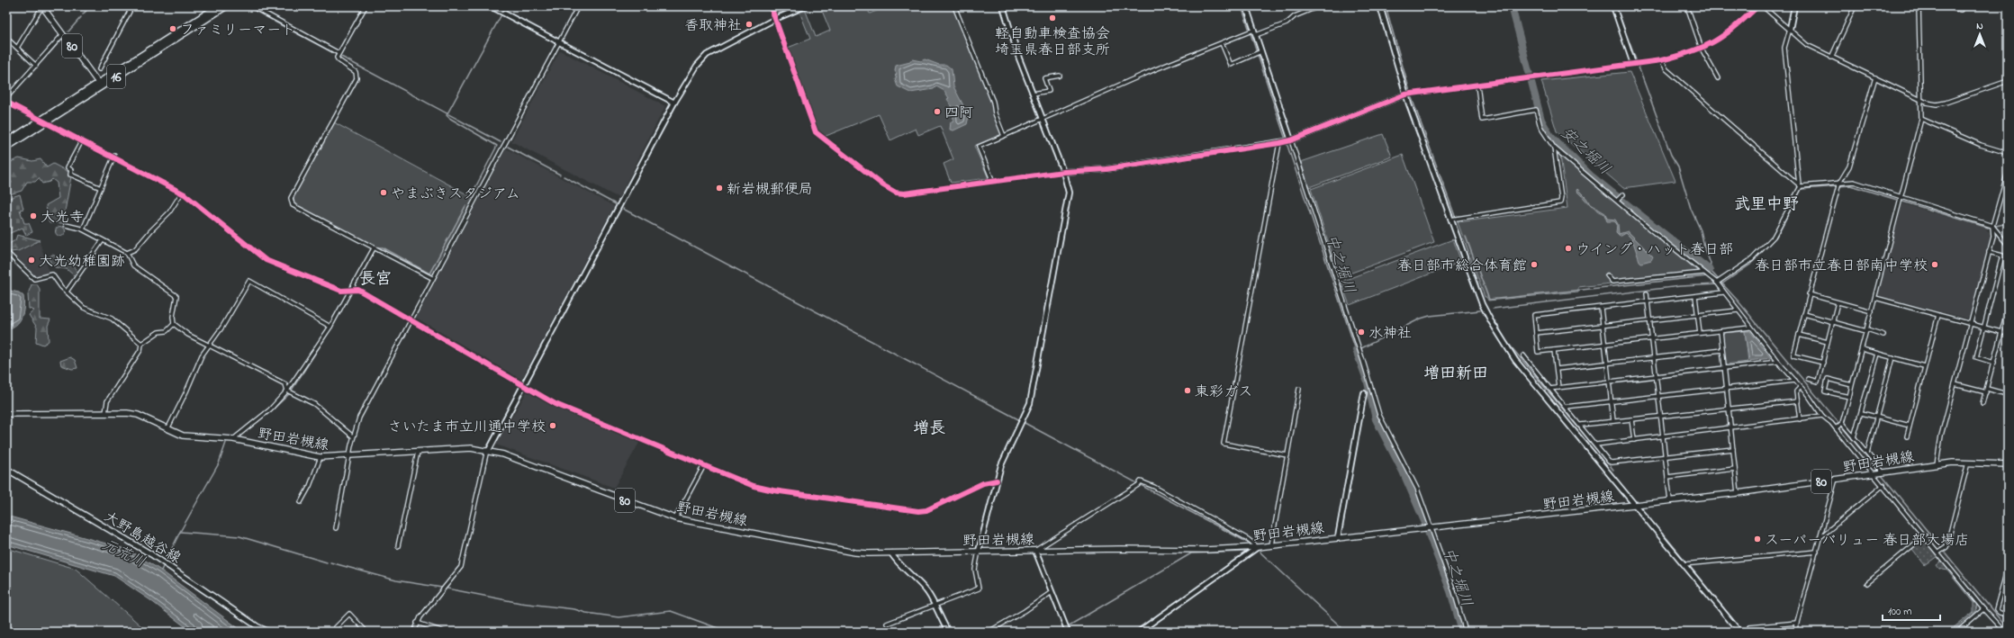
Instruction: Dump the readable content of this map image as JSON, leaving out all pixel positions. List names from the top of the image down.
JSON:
{
  "streets": {
    "highway": ["16"],
    "main road": ["80", "野田岩槻線", "大野島越谷線"]
  },
  "crossings": [
    ["80", "16"]
  ],
  "districts": [
    "武里中野",
    "長宮",
    "増田新田",
    "増長"
  ],
  "water": ["安之堀川", "中之堀川", "元荒川"],
  "places": [
    "軽自動車検査協会 埼玉県春日部支所",
    "香取神社",
    "ファミリーマート",
    "四阿",
    "新岩槻郵便局",
    "やまぶきスタジアム",
    "大光寺",
    "ウイング・ハット春日部",
    "大光幼稚園跡",
    "春日部市総合体育館",
    "春日部市立春日部南中学校",
    "水神社",
    "東彩ガス",
    "さいたま市立川通中学校",
    "スーパーバリュー 春日部大場店"
  ],
  "scale_bar": "100 m",
  "north": "top"
}
